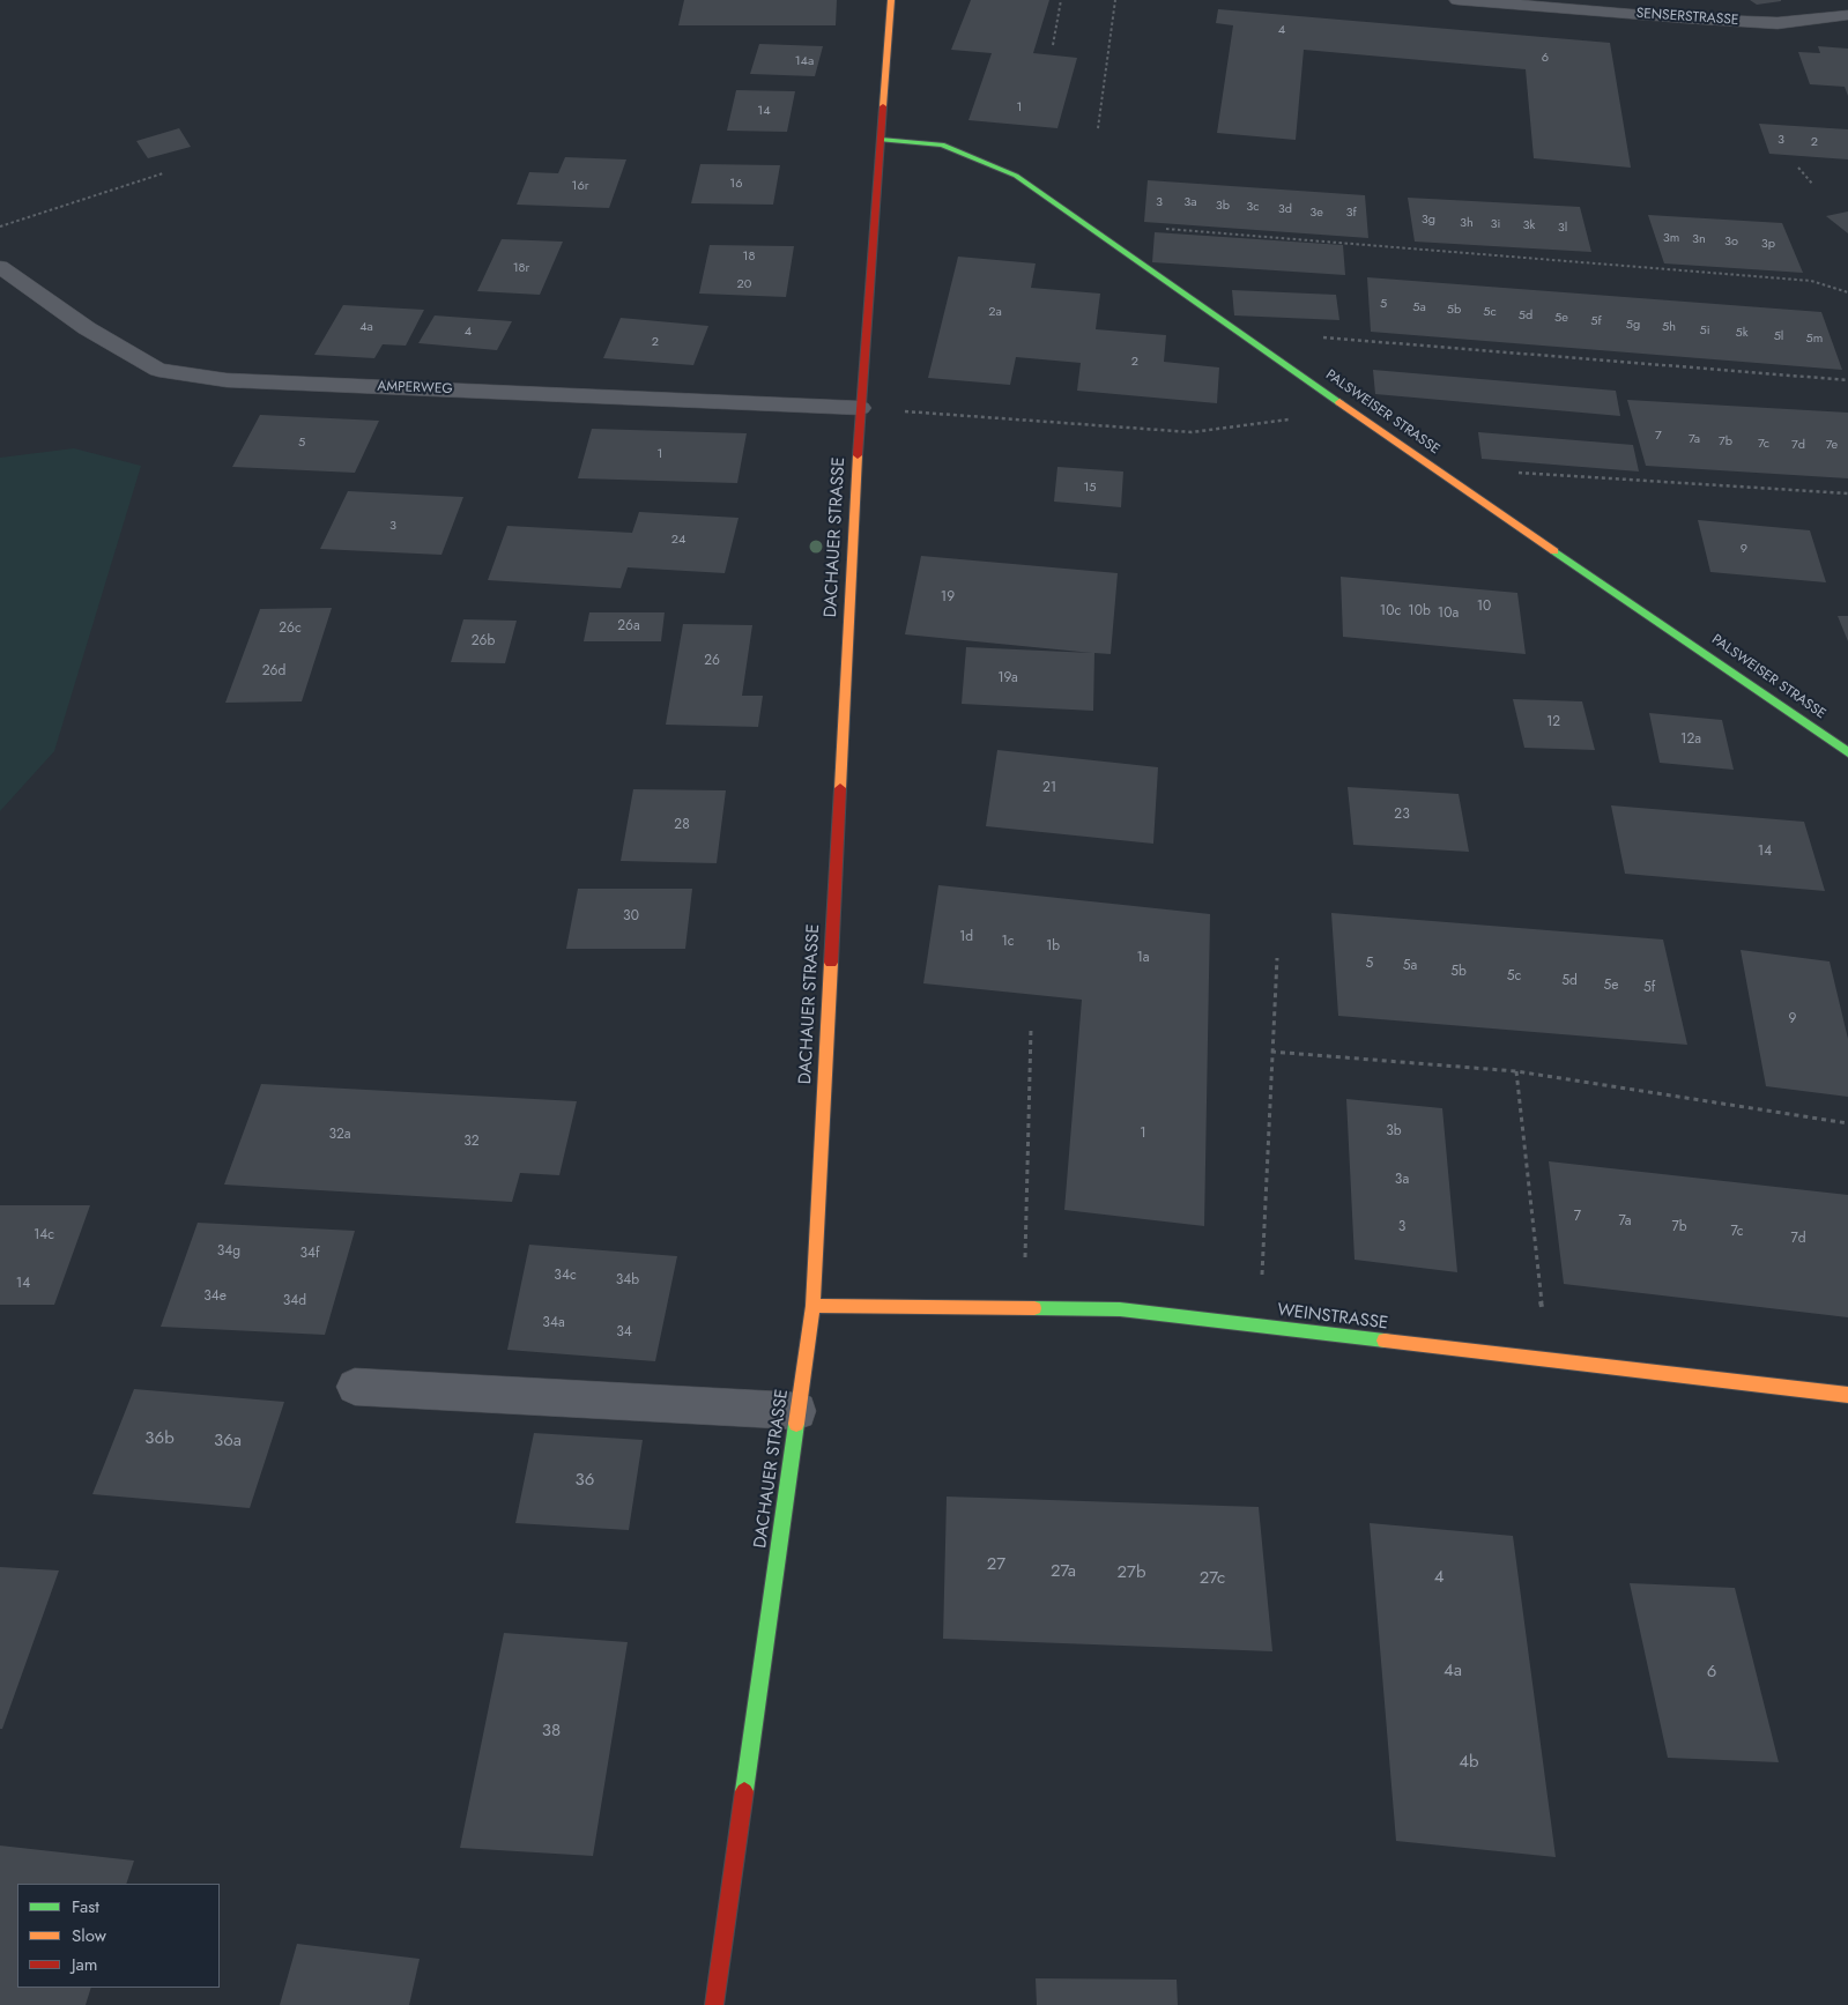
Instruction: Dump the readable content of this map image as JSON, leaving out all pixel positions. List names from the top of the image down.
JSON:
{
  "streets": {
    "street": [
      "SENSERSTRASSE",
      "AMPERWEG",
      "PALSWEISER STRASSE",
      "DACHAUER STRASSE",
      "WEINSTRASSE"
    ]
  },
  "crossings": [
    ["AMPERWEG", "DACHAUER STRASSE"],
    ["PALSWEISER STRASSE", "DACHAUER STRASSE"],
    ["DACHAUER STRASSE", "WEINSTRASSE"]
  ],
  "house_numbers": [
    "4",
    "6",
    "14a",
    "1",
    "14",
    "3",
    "2",
    "16",
    "16r",
    "3",
    "3a",
    "3b",
    "3c",
    "3d",
    "3e",
    "3f",
    "3g",
    "3h",
    "3i",
    "3k",
    "3l",
    "3m",
    "3n",
    "3o",
    "3p",
    "18",
    "18r",
    "20",
    "5",
    "5a",
    "5b",
    "2a",
    "5c",
    "5d",
    "5e",
    "5f",
    "5g",
    "4a",
    "5h",
    "5i",
    "4",
    "5k",
    "5l",
    "5m",
    "2",
    "2",
    "7",
    "7a",
    "7b",
    "5",
    "7c",
    "7d",
    "7e",
    "1",
    "15",
    "3",
    "24",
    "9",
    "19",
    "10",
    "10c",
    "10b",
    "10a",
    "26a",
    "26c",
    "26b",
    "26",
    "26d",
    "19a",
    "12",
    "12a",
    "21",
    "23",
    "28",
    "14",
    "30",
    "1d",
    "1c",
    "1b",
    "1a",
    "5",
    "5a",
    "5b",
    "5c",
    "5d",
    "5e",
    "5f",
    "9",
    "3b",
    "1",
    "32a",
    "32",
    "3a",
    "7",
    "7a",
    "3",
    "7b",
    "7c",
    "14c",
    "7d",
    "34g",
    "34f",
    "34c",
    "34b",
    "14",
    "34e",
    "34d",
    "34a",
    "34",
    "36b",
    "36a",
    "36",
    "27",
    "27a",
    "27b",
    "4",
    "27c",
    "4a",
    "6",
    "38",
    "4b"
  ],
  "legend": ["Fast", "Slow", "Jam"]
}
